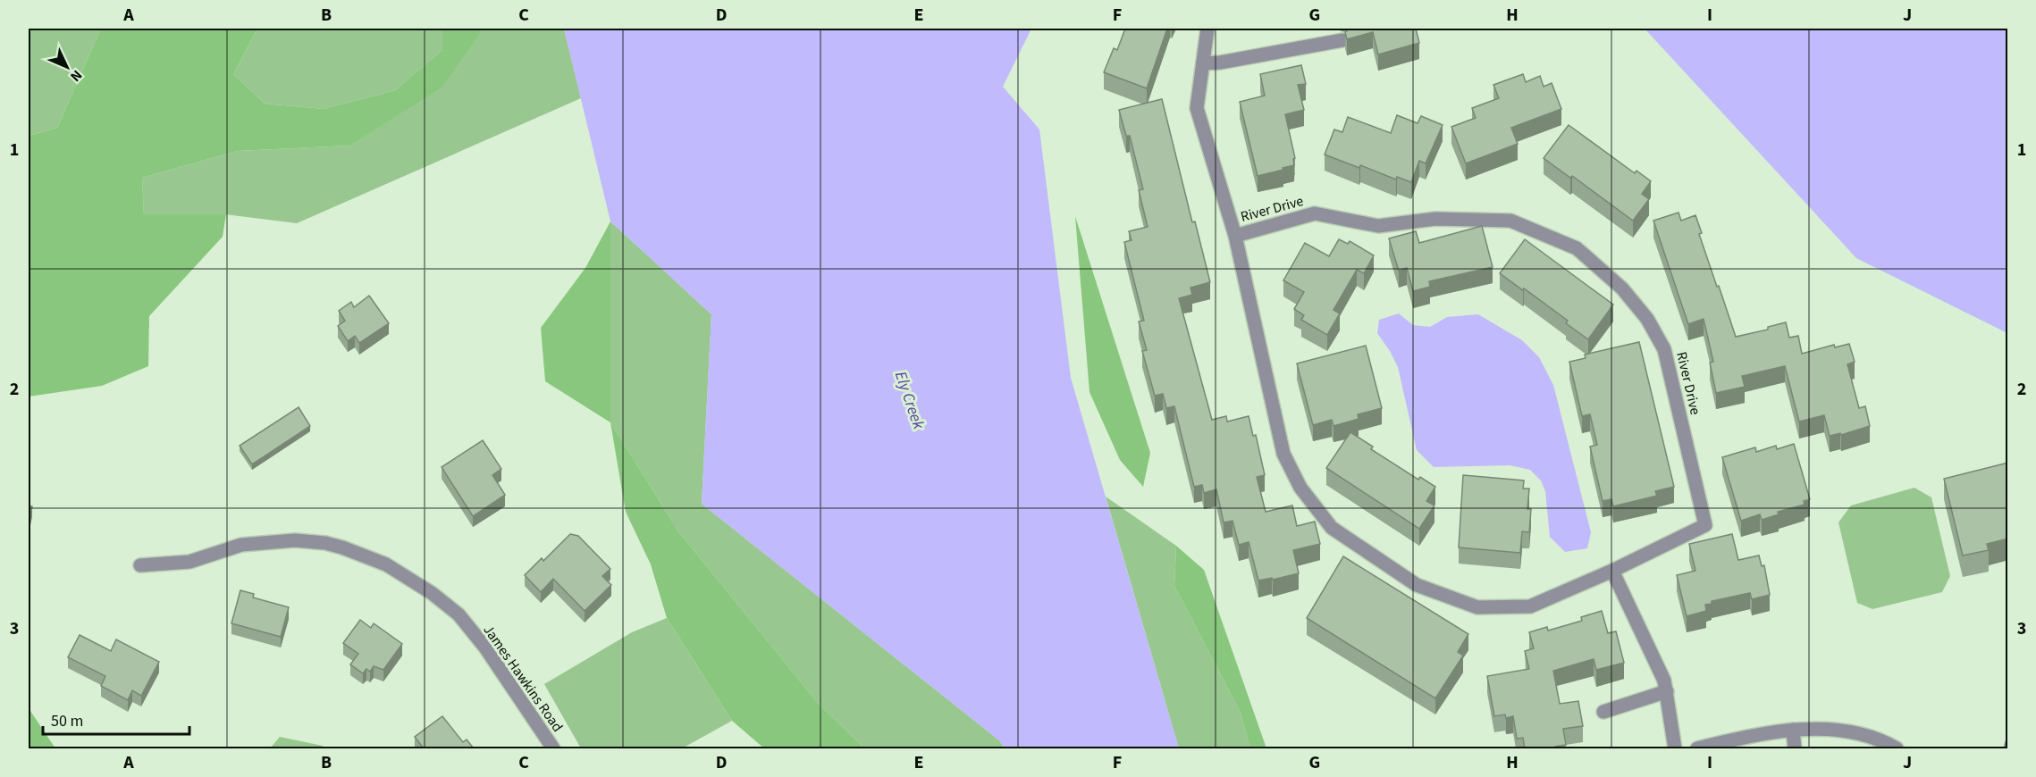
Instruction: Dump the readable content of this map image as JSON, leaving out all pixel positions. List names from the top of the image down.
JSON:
{
  "streets": {
    "street": ["River Drive", "James Hawkins Road"]
  },
  "water": ["Ely Creek"],
  "scale_bar": "50 m",
  "north": "bottom right",
  "grid": {
    "columns": [
      "A",
      "B",
      "C",
      "D",
      "E",
      "F",
      "G",
      "H",
      "I",
      "J"
    ],
    "rows": ["1", "2", "3"]
  }
}
